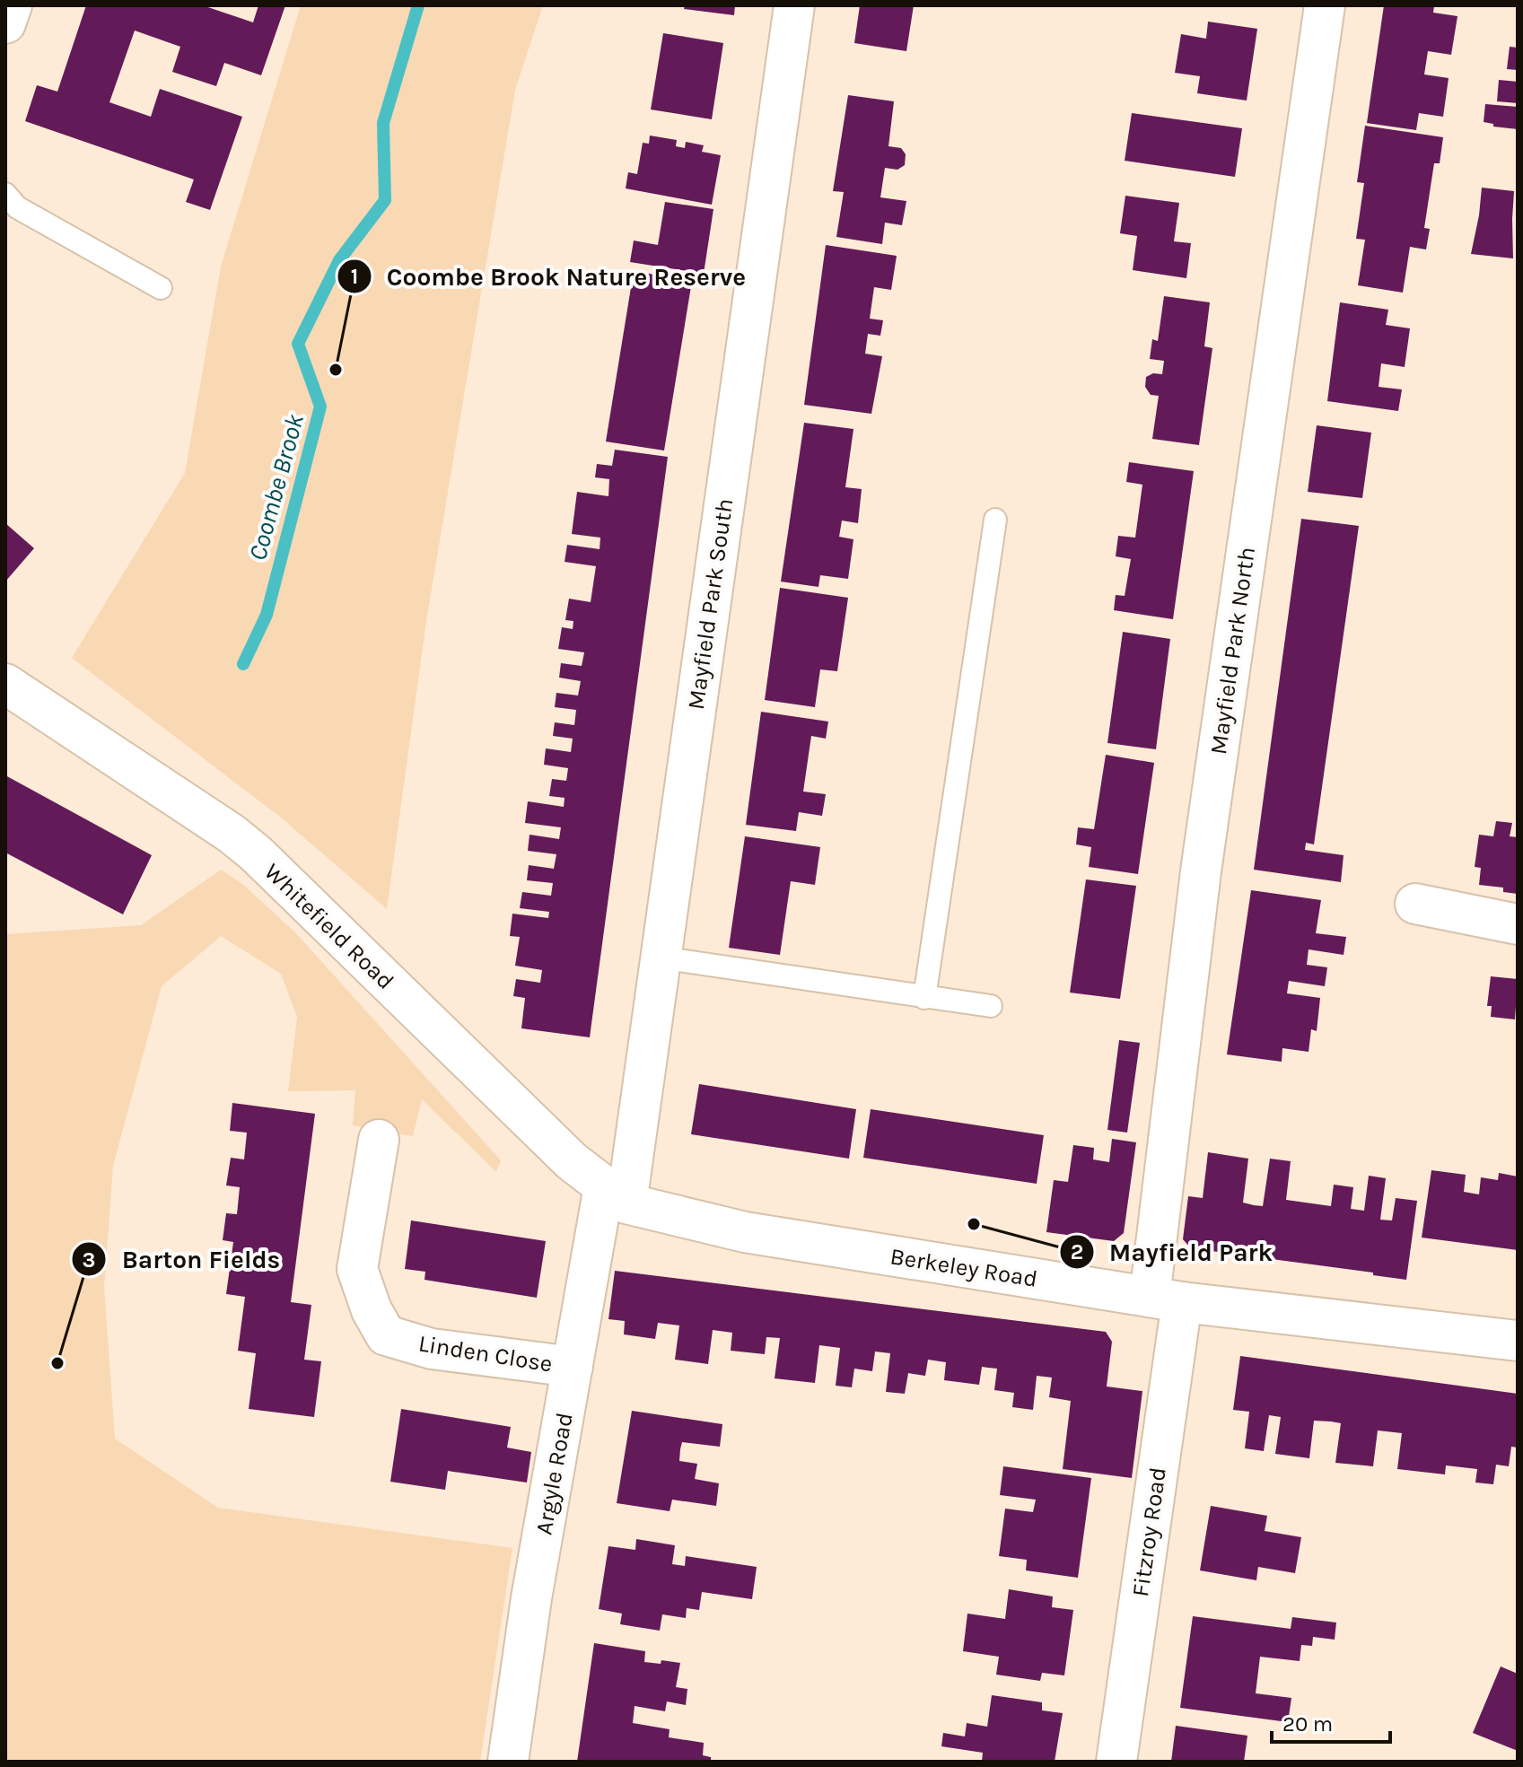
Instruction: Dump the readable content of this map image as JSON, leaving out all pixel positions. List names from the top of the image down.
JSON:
{
  "streets": {
    "street": [
      "Mayfield Park South",
      "Mayfield Park North",
      "Whitefield Road",
      "Berkeley Road",
      "Linden Close",
      "Argyle Road",
      "Fitzroy Road"
    ]
  },
  "crossings": [
    ["Mayfield Park South", "Whitefield Road"],
    ["Mayfield Park South", "Berkeley Road"],
    ["Mayfield Park South", "Argyle Road"],
    ["Mayfield Park North", "Berkeley Road"],
    ["Mayfield Park North", "Fitzroy Road"],
    ["Whitefield Road", "Berkeley Road"],
    ["Whitefield Road", "Argyle Road"],
    ["Berkeley Road", "Argyle Road"],
    ["Berkeley Road", "Fitzroy Road"],
    ["Linden Close", "Argyle Road"]
  ],
  "water": ["Coombe Brook"],
  "places": ["Coombe Brook Nature Reserve", "Mayfield Park", "Barton Fields"],
  "scale_bar": "20 m"
}
